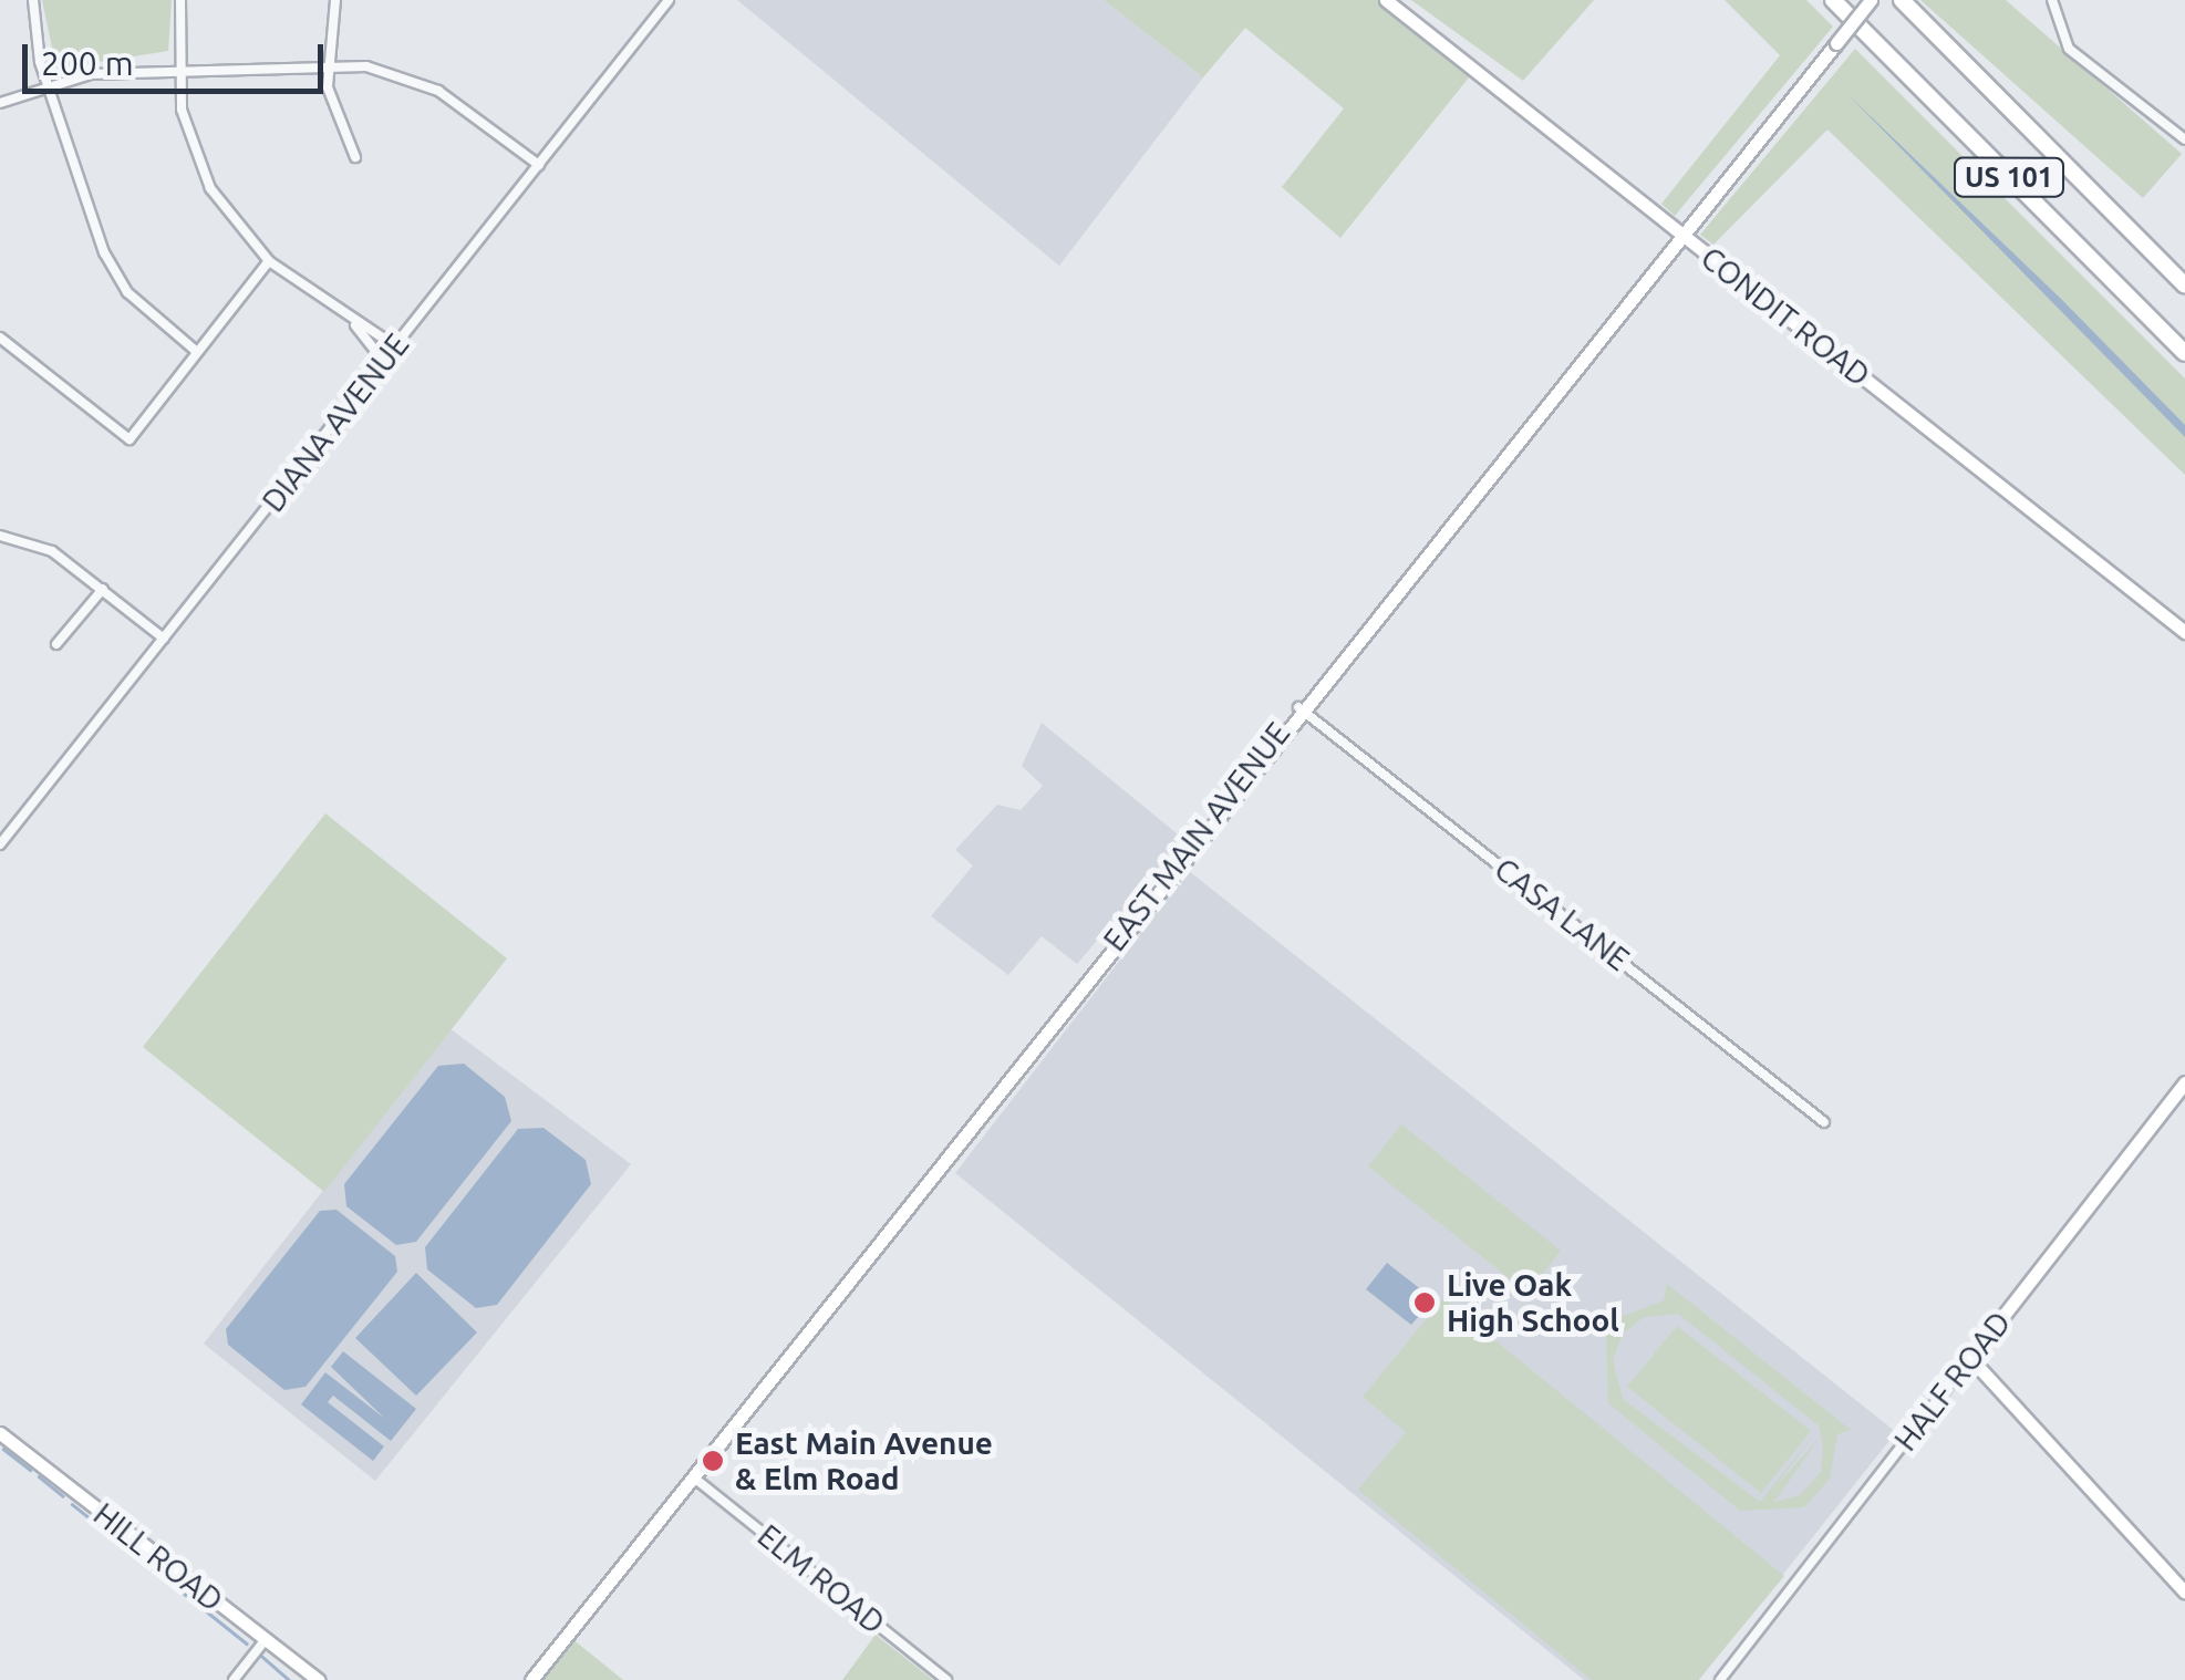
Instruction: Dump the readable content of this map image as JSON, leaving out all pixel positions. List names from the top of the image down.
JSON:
{
  "streets": {
    "highway": ["US 101"],
    "street": [
      "CONDIT ROAD",
      "DIANA AVENUE",
      "EAST MAIN AVENUE",
      "CASA LANE",
      "HALF ROAD",
      "HILL ROAD",
      "ELM ROAD"
    ]
  },
  "crossings": [
    ["CONDIT ROAD", "EAST MAIN AVENUE"],
    ["EAST MAIN AVENUE", "CASA LANE"],
    ["EAST MAIN AVENUE", "ELM ROAD"]
  ],
  "places": ["Live Oak High School", "East Main Avenue & Elm Road"],
  "scale_bar": "200 m"
}
